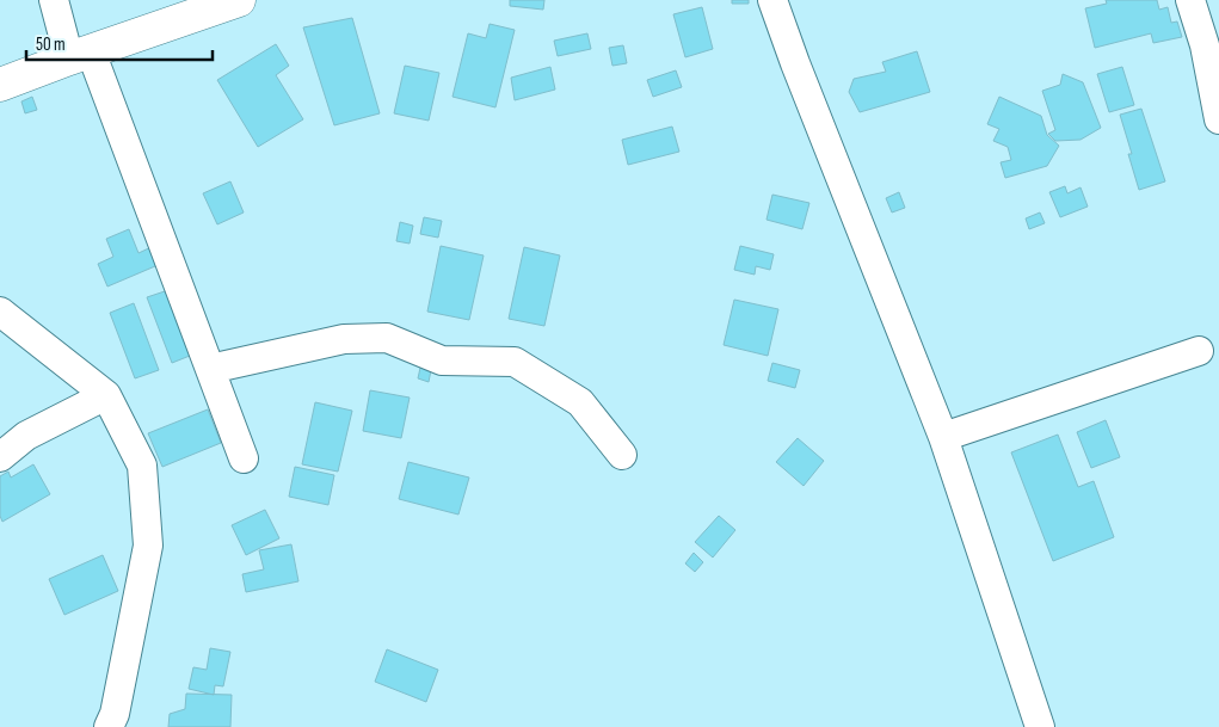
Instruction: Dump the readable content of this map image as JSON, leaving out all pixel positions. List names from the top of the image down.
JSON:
{
  "scale_bar": "50 m"
}
